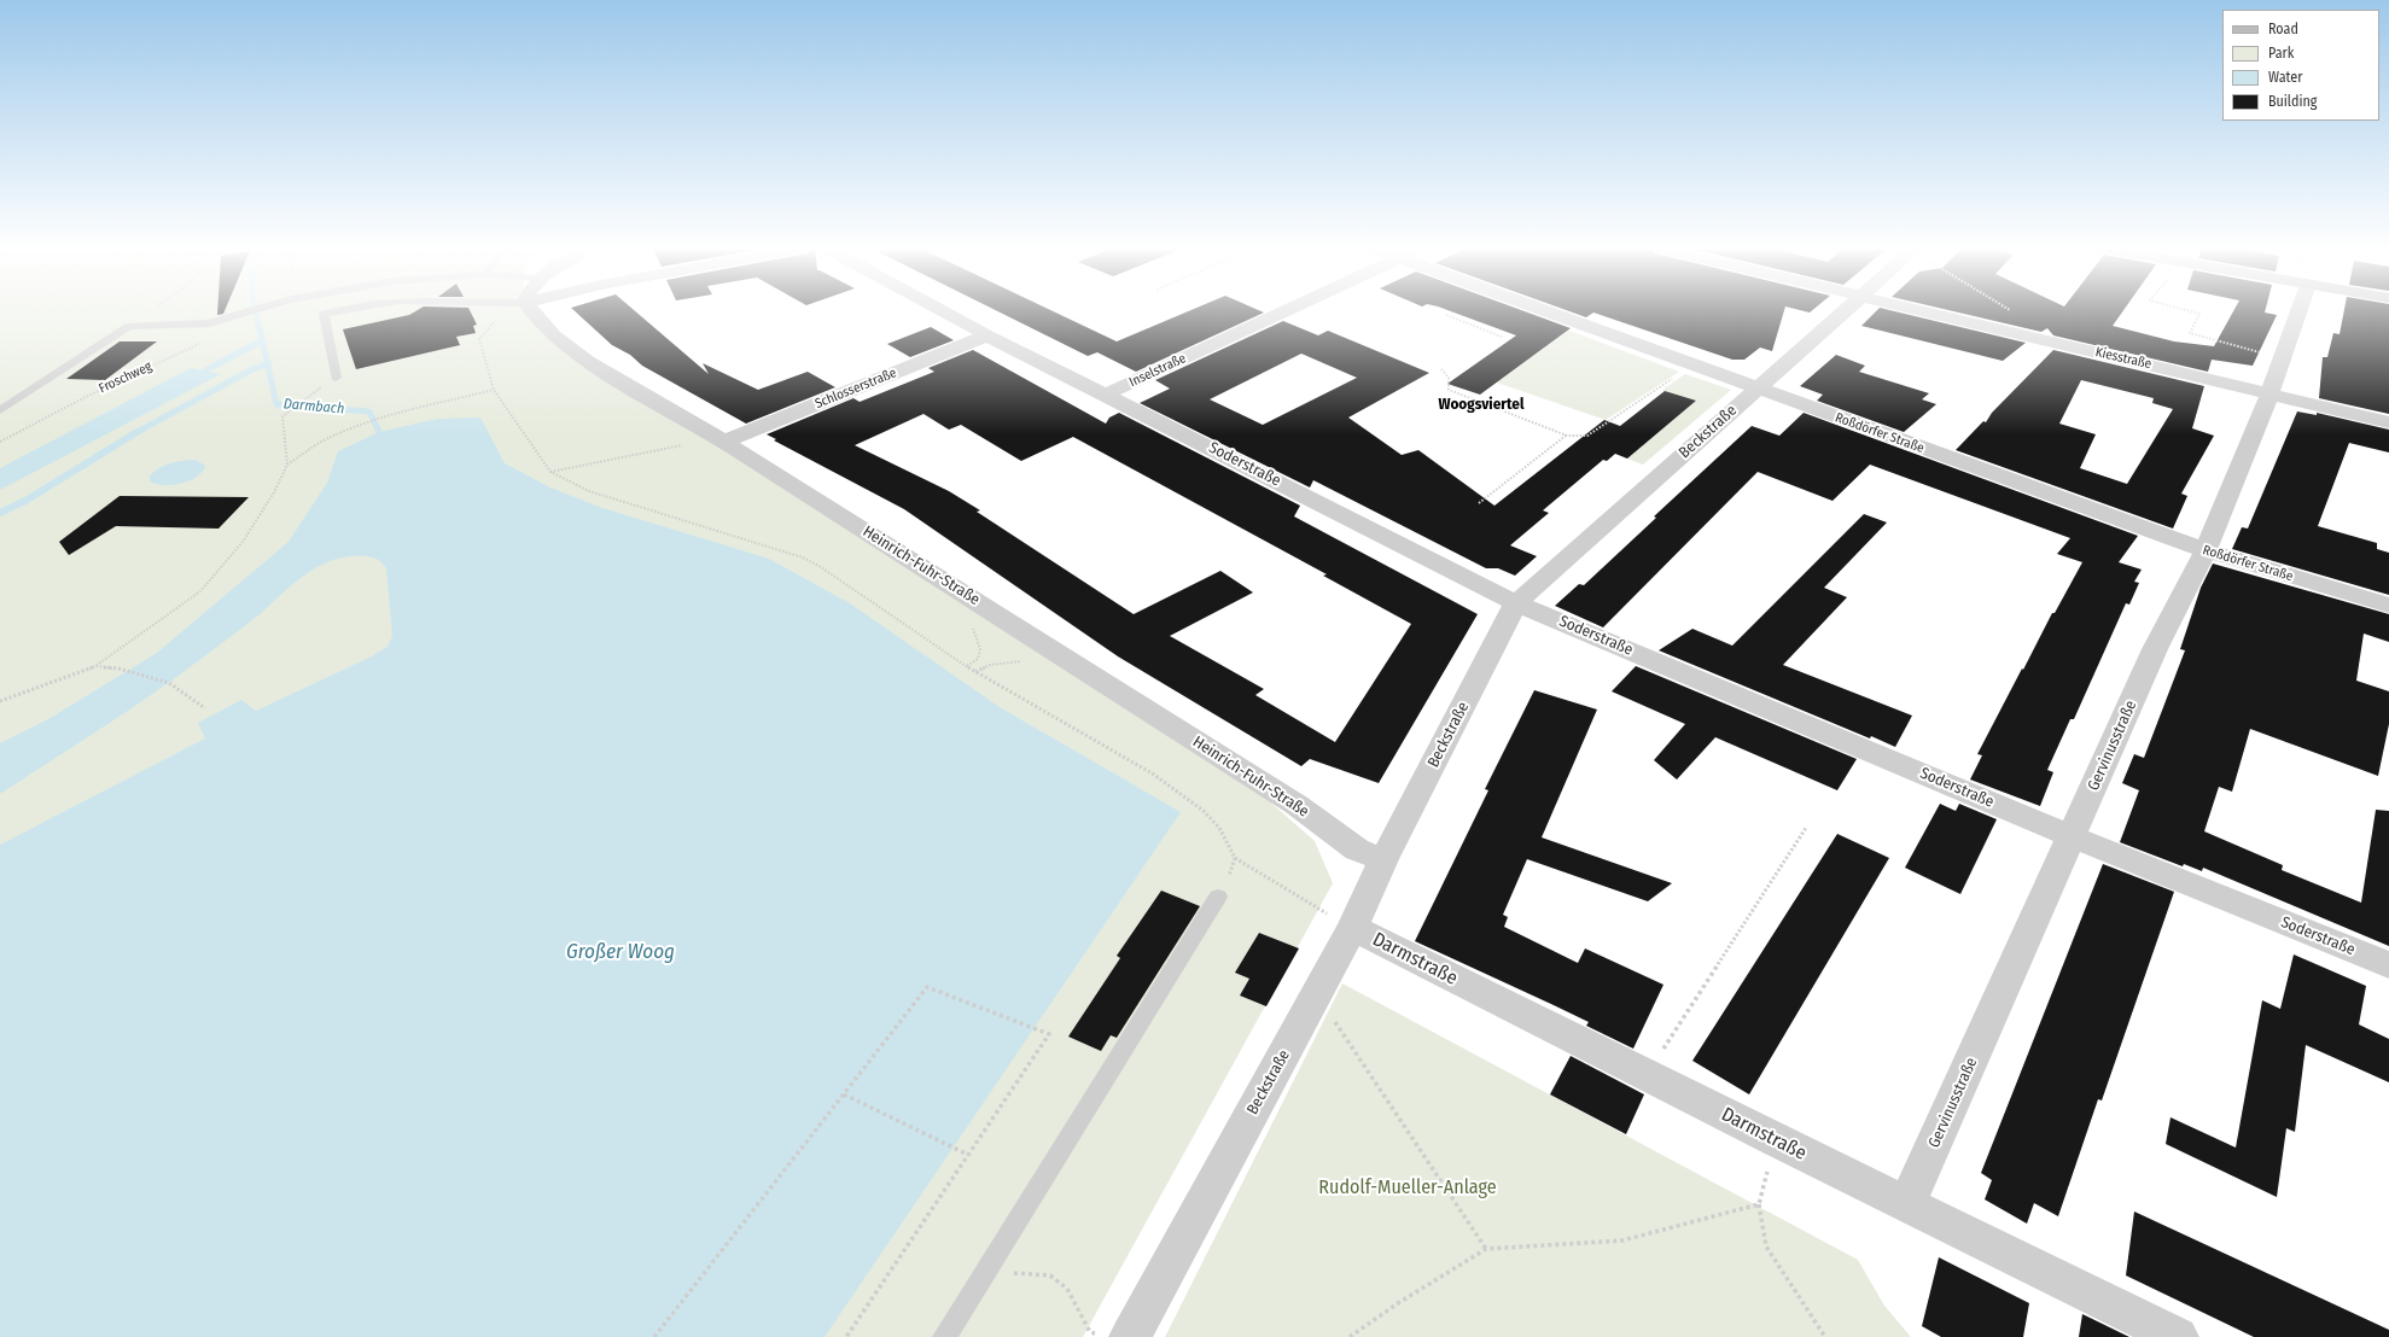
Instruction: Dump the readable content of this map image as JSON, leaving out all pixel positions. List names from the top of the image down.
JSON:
{
  "streets": {
    "street": [
      "Kiesstraße",
      "Inselstraße",
      "Schlosserstraße",
      "Beckstraße",
      "Roßdörfer Straße",
      "Soderstraße",
      "Heinrich-Fuhr-Straße",
      "Gervinusstraße",
      "Darmstraße"
    ],
    "path": ["Froschweg"]
  },
  "crossings": [
    ["Kiesstraße", "Gervinusstraße"],
    ["Inselstraße", "Soderstraße"],
    ["Schlosserstraße", "Soderstraße"],
    ["Schlosserstraße", "Heinrich-Fuhr-Straße"],
    ["Beckstraße", "Roßdörfer Straße"],
    ["Beckstraße", "Soderstraße"],
    ["Beckstraße", "Heinrich-Fuhr-Straße"],
    ["Beckstraße", "Darmstraße"],
    ["Roßdörfer Straße", "Gervinusstraße"],
    ["Soderstraße", "Gervinusstraße"],
    ["Gervinusstraße", "Darmstraße"]
  ],
  "districts": ["Woogsviertel"],
  "water": ["Darmbach", "Großer Woog"],
  "parks": ["Rudolf-Mueller-Anlage"],
  "legend": [
    "Road",
    "Park",
    "Water",
    "Building"
  ]
}
